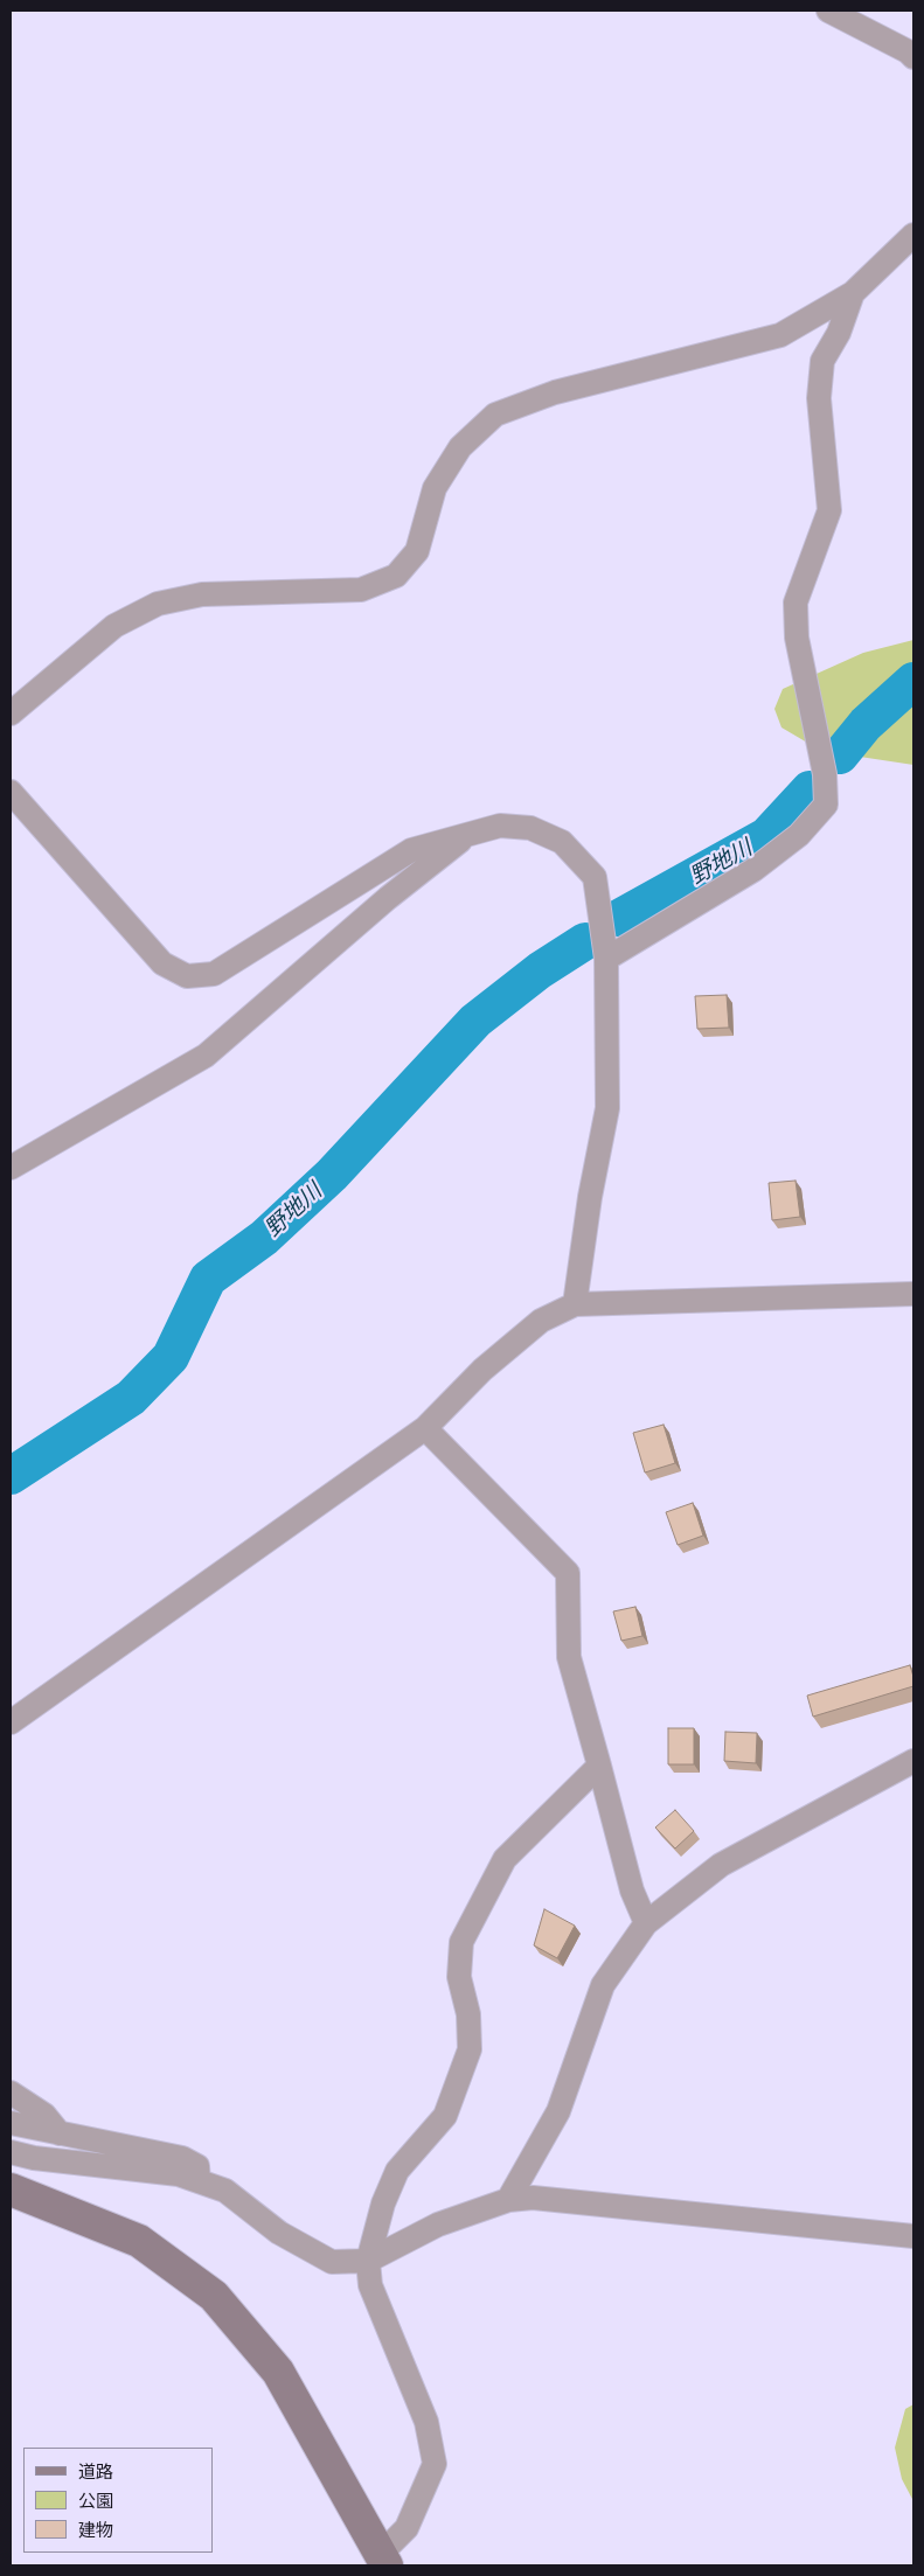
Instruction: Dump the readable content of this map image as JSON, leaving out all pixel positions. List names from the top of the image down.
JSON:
{
  "water": ["野地川"],
  "legend": ["道路", "公園", "建物"]
}
